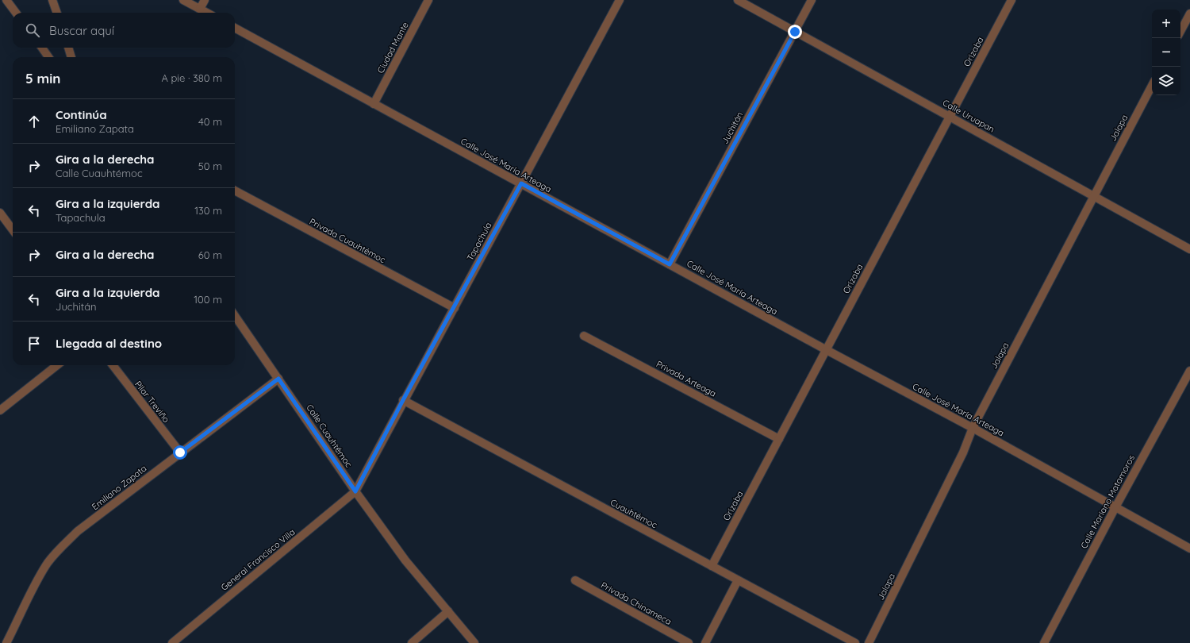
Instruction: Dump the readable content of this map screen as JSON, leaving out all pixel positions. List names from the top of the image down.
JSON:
{
  "streets": {
    "street": [
      "Ciudad Mante",
      "Orizaba",
      "Calle Uruapan",
      "Juchitán",
      "Jalapa",
      "Calle José María Arteaga",
      "Privada Cuauhtémoc",
      "Tapachula",
      "Privada Arteaga",
      "Pilar Treviño",
      "Calle Cuauhtémoc",
      "Emiliano Zapata",
      "Calle Mariano Matamoros",
      "Cuauhtémoc",
      "General Francisco Villa",
      "Privada Chinameca"
    ]
  },
  "crossings": [
    ["Ciudad Mante", "Calle José María Arteaga"],
    ["Orizaba", "Calle Uruapan"],
    ["Orizaba", "Calle José María Arteaga"],
    ["Orizaba", "Privada Arteaga"],
    ["Orizaba", "Cuauhtémoc"],
    ["Calle Uruapan", "Juchitán"],
    ["Calle Uruapan", "Jalapa"],
    ["Juchitán", "Calle José María Arteaga"],
    ["Jalapa", "Calle José María Arteaga"],
    ["Calle José María Arteaga", "Tapachula"],
    ["Calle José María Arteaga", "Calle Mariano Matamoros"],
    ["Privada Cuauhtémoc", "Tapachula"],
    ["Tapachula", "Calle Cuauhtémoc"],
    ["Tapachula", "Cuauhtémoc"],
    ["Tapachula", "General Francisco Villa"],
    ["Pilar Treviño", "Emiliano Zapata"],
    ["Calle Cuauhtémoc", "Emiliano Zapata"],
    ["Calle Cuauhtémoc", "General Francisco Villa"]
  ],
  "page": {
    "map_buttons": ["+", "−"],
    "search": "Buscar aquí",
    "heading": ["5 min", "A pie · 380 m"],
    "list": [
      ["Continúa", "Emiliano Zapata", "40 m"],
      ["Gira a la derecha", "Calle Cuauhtémoc", "50 m"],
      ["Gira a la izquierda", "Tapachula", "130 m"],
      ["Gira a la derecha", "60 m"],
      ["Gira a la izquierda", "Juchitán", "100 m"],
      "Llegada al destino"
    ]
  }
}
